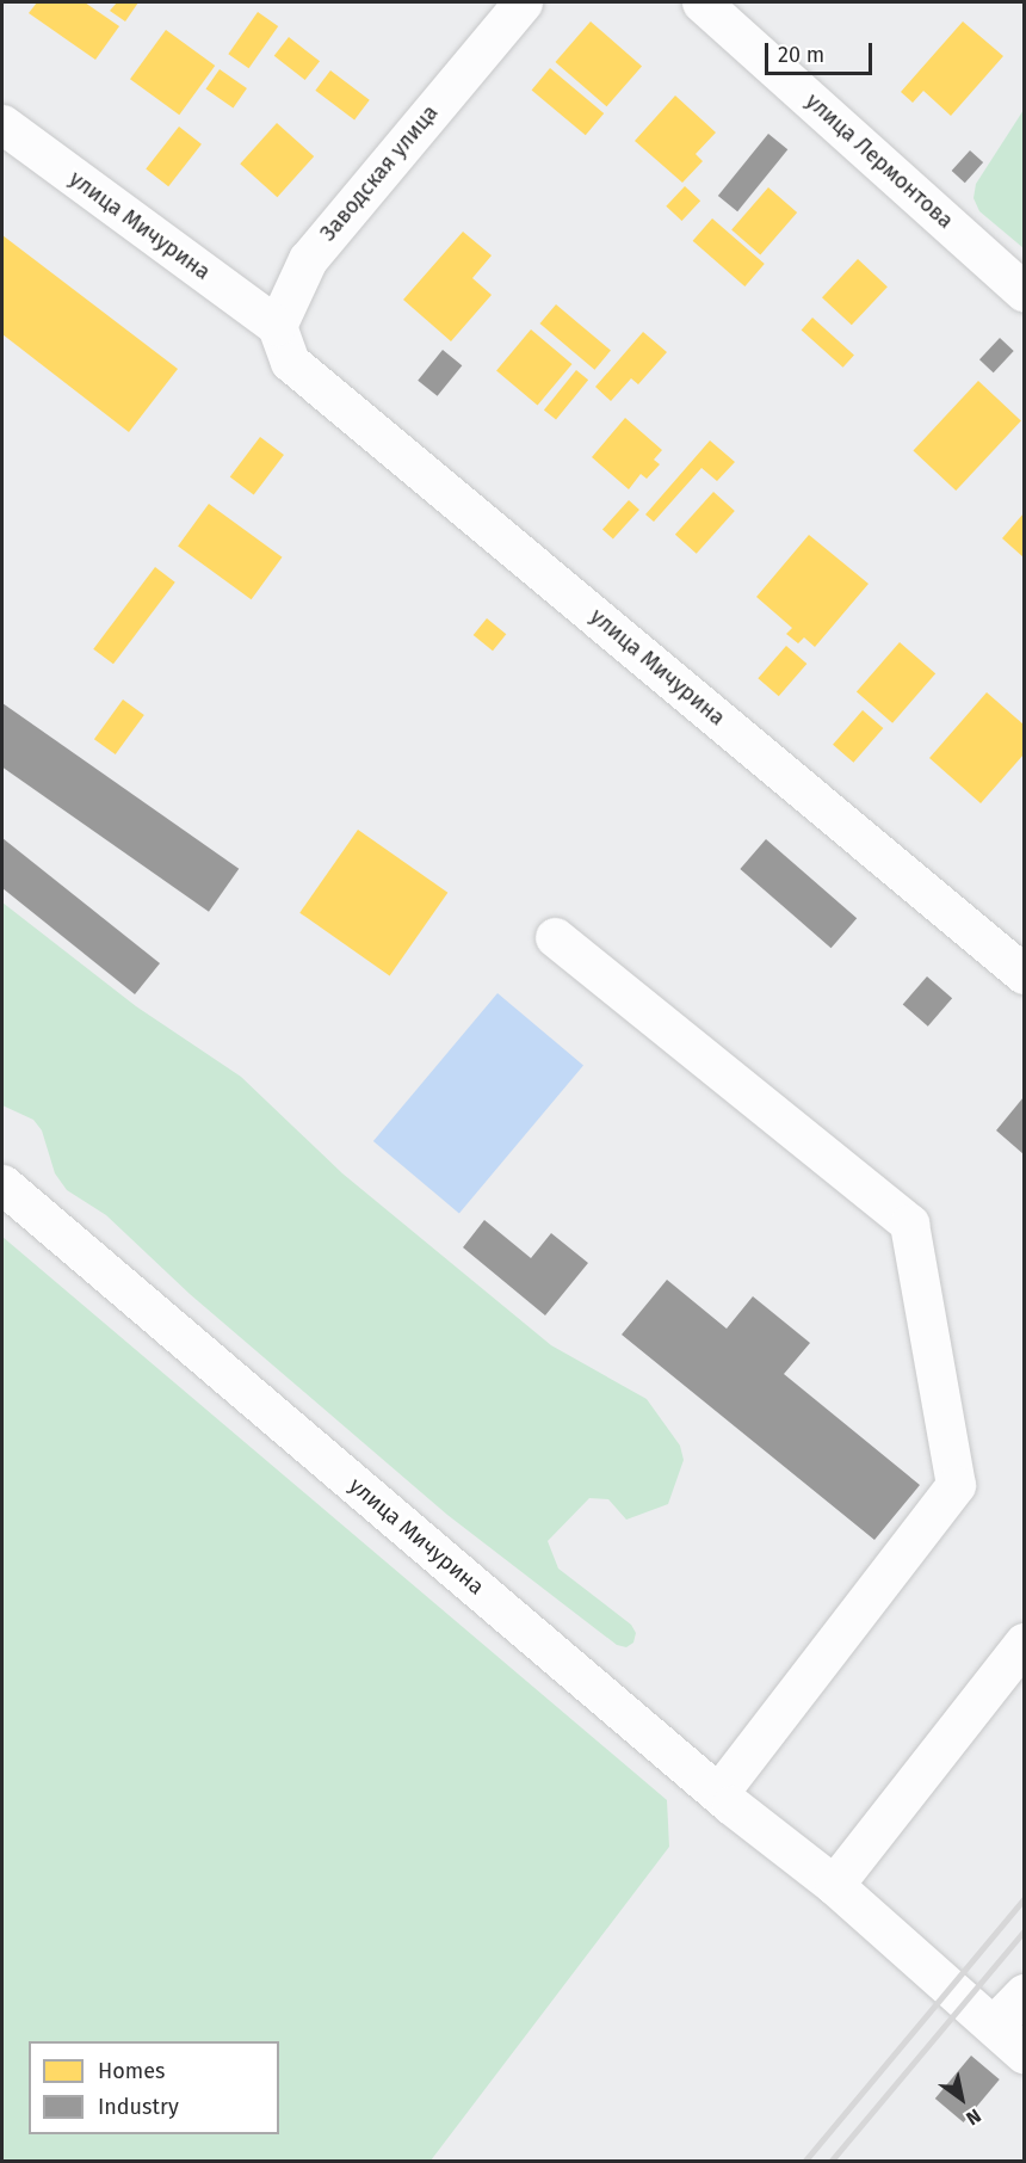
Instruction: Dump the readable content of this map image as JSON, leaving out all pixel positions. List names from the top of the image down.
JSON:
{
  "streets": {
    "street": ["улица Лермонтова", "Заводская улица", "улица Мичурина"]
  },
  "crossings": [
    ["Заводская улица", "улица Мичурина"]
  ],
  "legend": ["Homes", "Industry"],
  "scale_bar": "20 m",
  "north": "bottom right"
}
